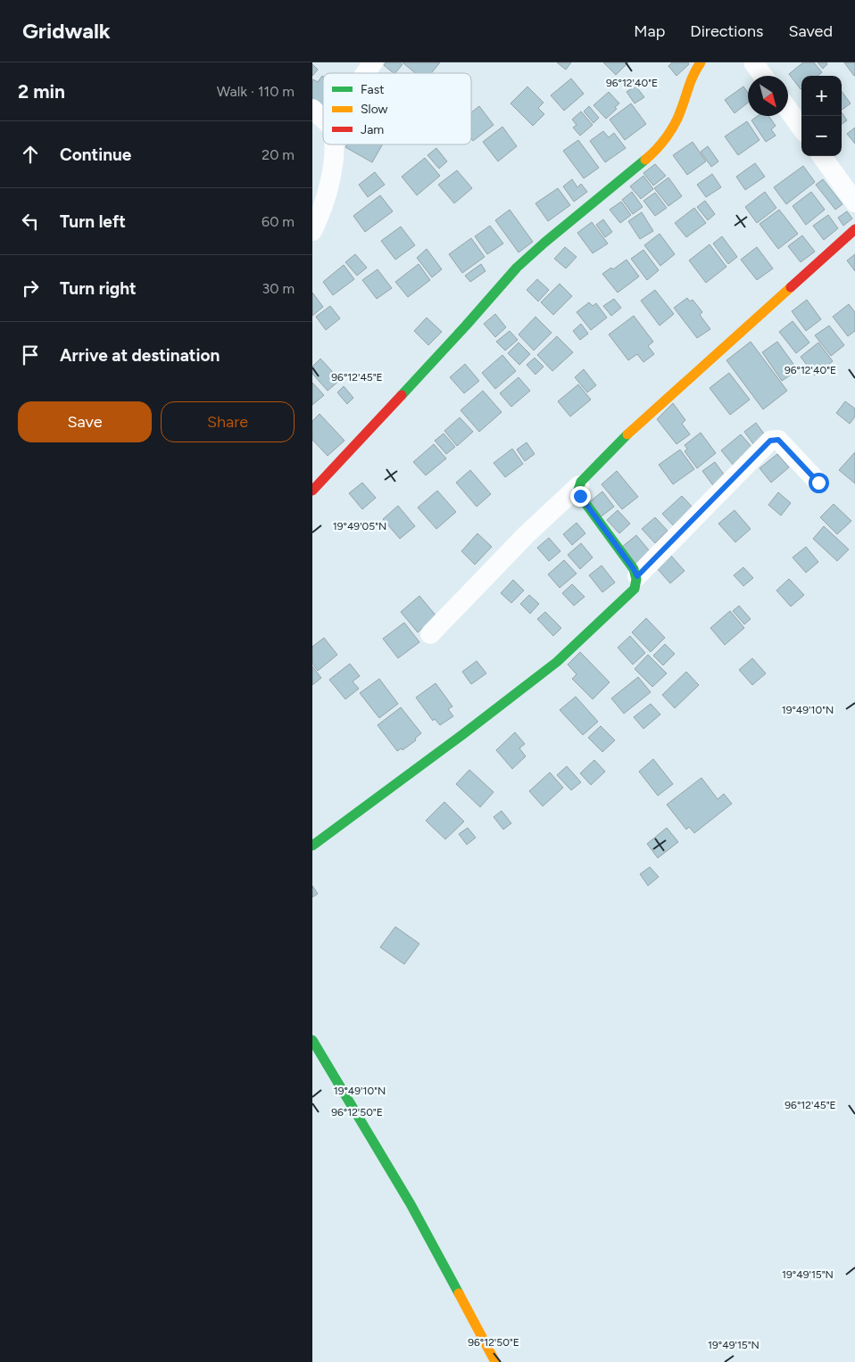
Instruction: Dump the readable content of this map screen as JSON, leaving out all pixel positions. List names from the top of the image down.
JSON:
{
  "legend": ["Fast", "Slow", "Jam"],
  "north": "bottom right",
  "page": {
    "header": "Gridwalk",
    "nav": ["Map", "Directions", "Saved"],
    "heading": ["2 min", "Walk · 110 m"],
    "map_buttons": ["+", "−"],
    "list": [
      ["Continue", "20 m"],
      ["Turn left", "60 m"],
      ["Turn right", "30 m"],
      "Arrive at destination"
    ],
    "buttons": ["Save", "Share"]
  },
  "coordinates": [
    "96°12'40\"E",
    "96°12'45\"E",
    "19°49'05\"N",
    "19°49'10\"N",
    "96°12'50\"E",
    "19°49'15\"N"
  ]
}
